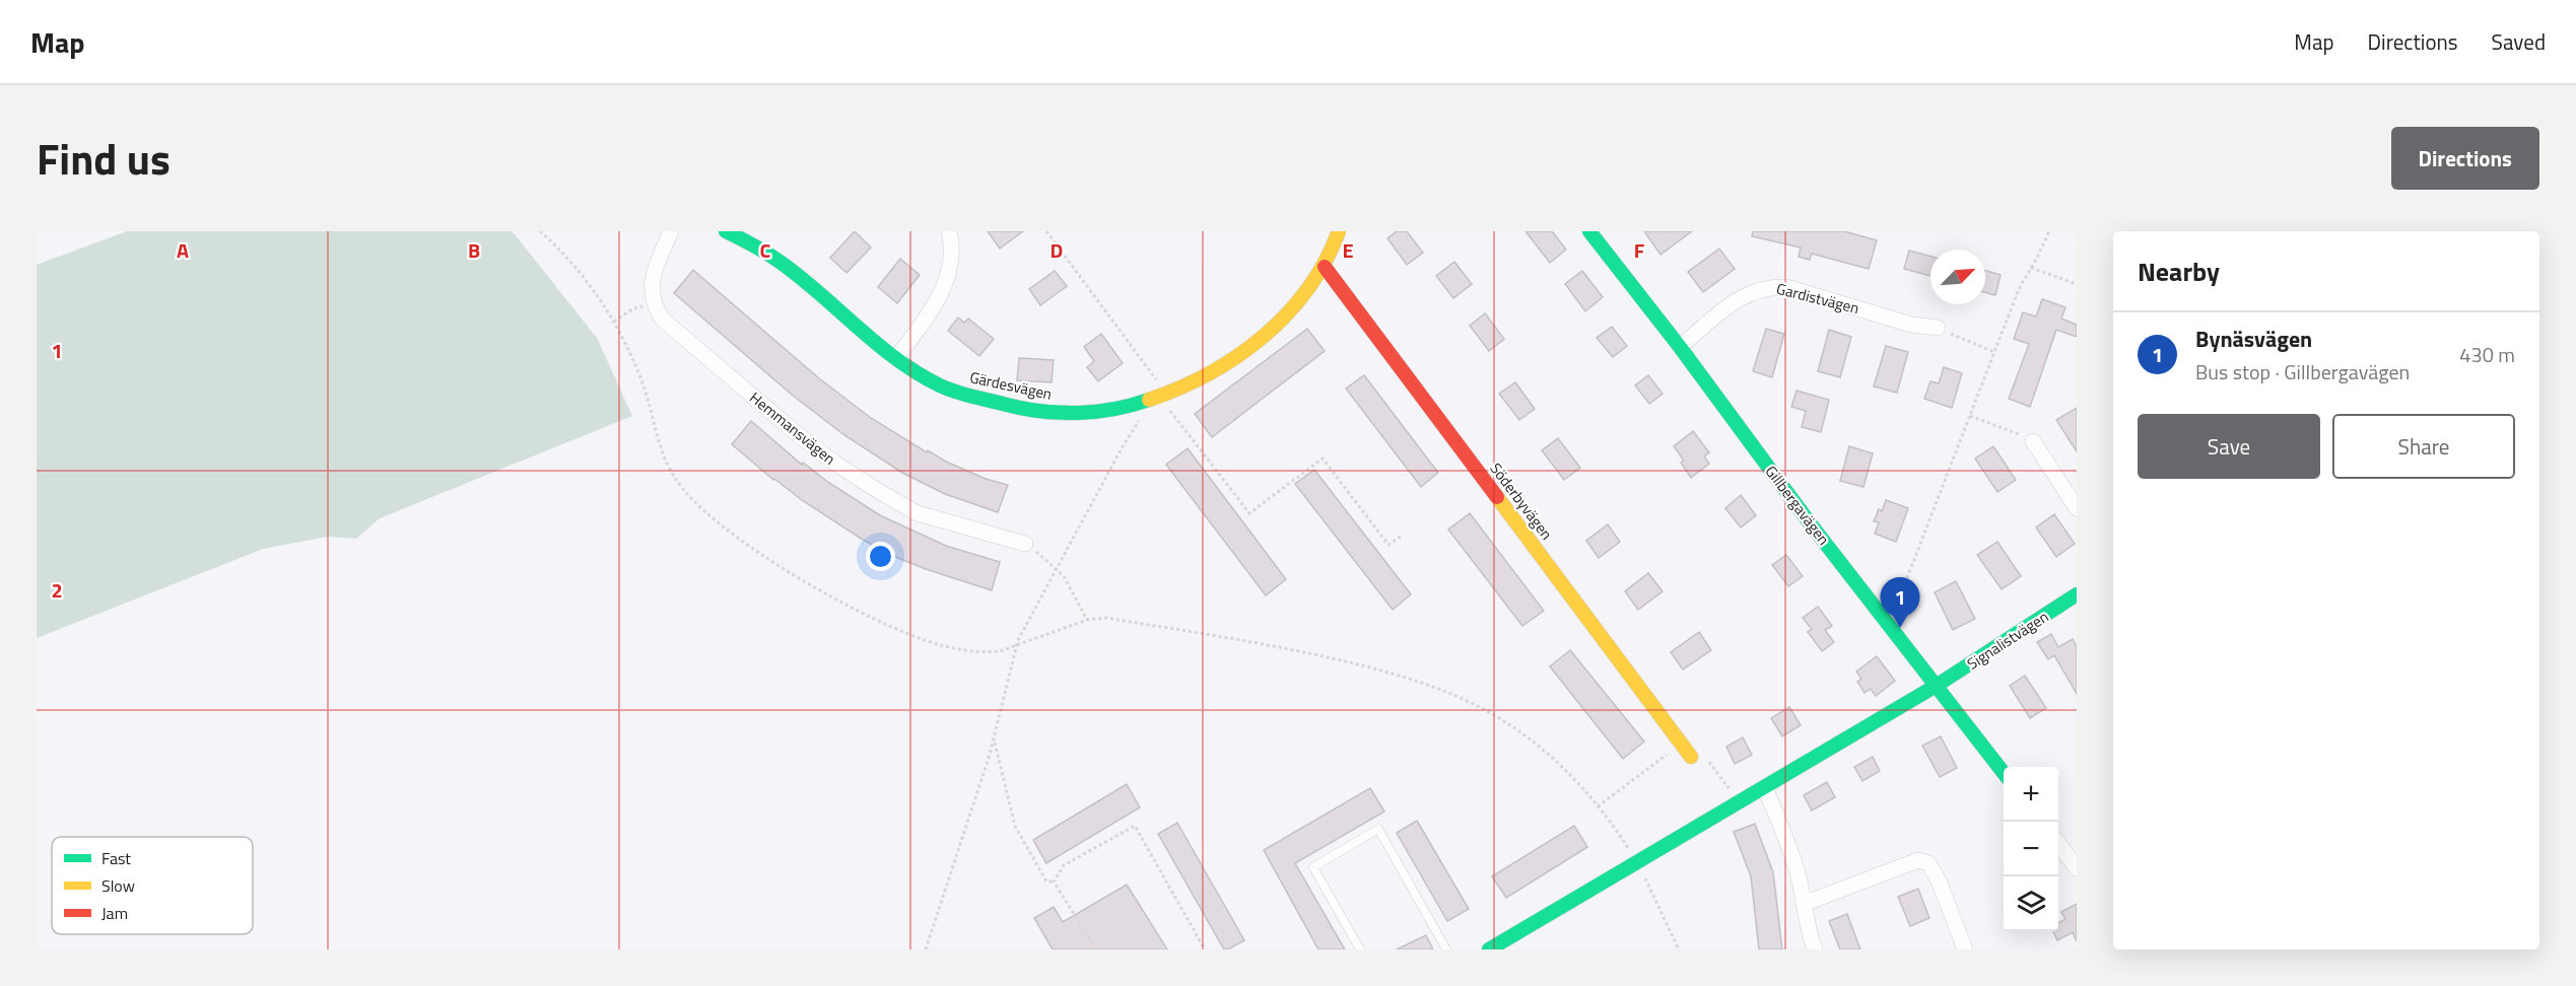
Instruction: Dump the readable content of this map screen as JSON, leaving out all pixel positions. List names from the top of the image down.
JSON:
{
  "streets": {
    "street": [
      "Gardistvägen",
      "Gärdesvägen",
      "Hemmansvägen",
      "Söderbyvägen",
      "Gillbergavägen",
      "Signalistvägen"
    ]
  },
  "crossings": [
    ["Gardistvägen", "Gillbergavägen"],
    ["Gärdesvägen", "Söderbyvägen"],
    ["Gillbergavägen", "Signalistvägen"]
  ],
  "legend": ["Fast", "Slow", "Jam"],
  "north": "top right",
  "page": {
    "header": "Map",
    "nav": ["Map", "Directions", "Saved"],
    "title": "Find us",
    "buttons": [
      "Directions",
      ["Save", "Share"]
    ],
    "heading": "Nearby",
    "list": [
      {
        "mark": "1",
        "name": "Bynäsvägen",
        "note": "Bus stop · Gillbergavägen",
        "value": "430 m"
      }
    ],
    "pins": "1",
    "map_buttons": ["+", "−"]
  },
  "grid": {
    "columns": [
      "A",
      "B",
      "C",
      "D",
      "E",
      "F"
    ],
    "rows": ["1", "2"]
  }
}
